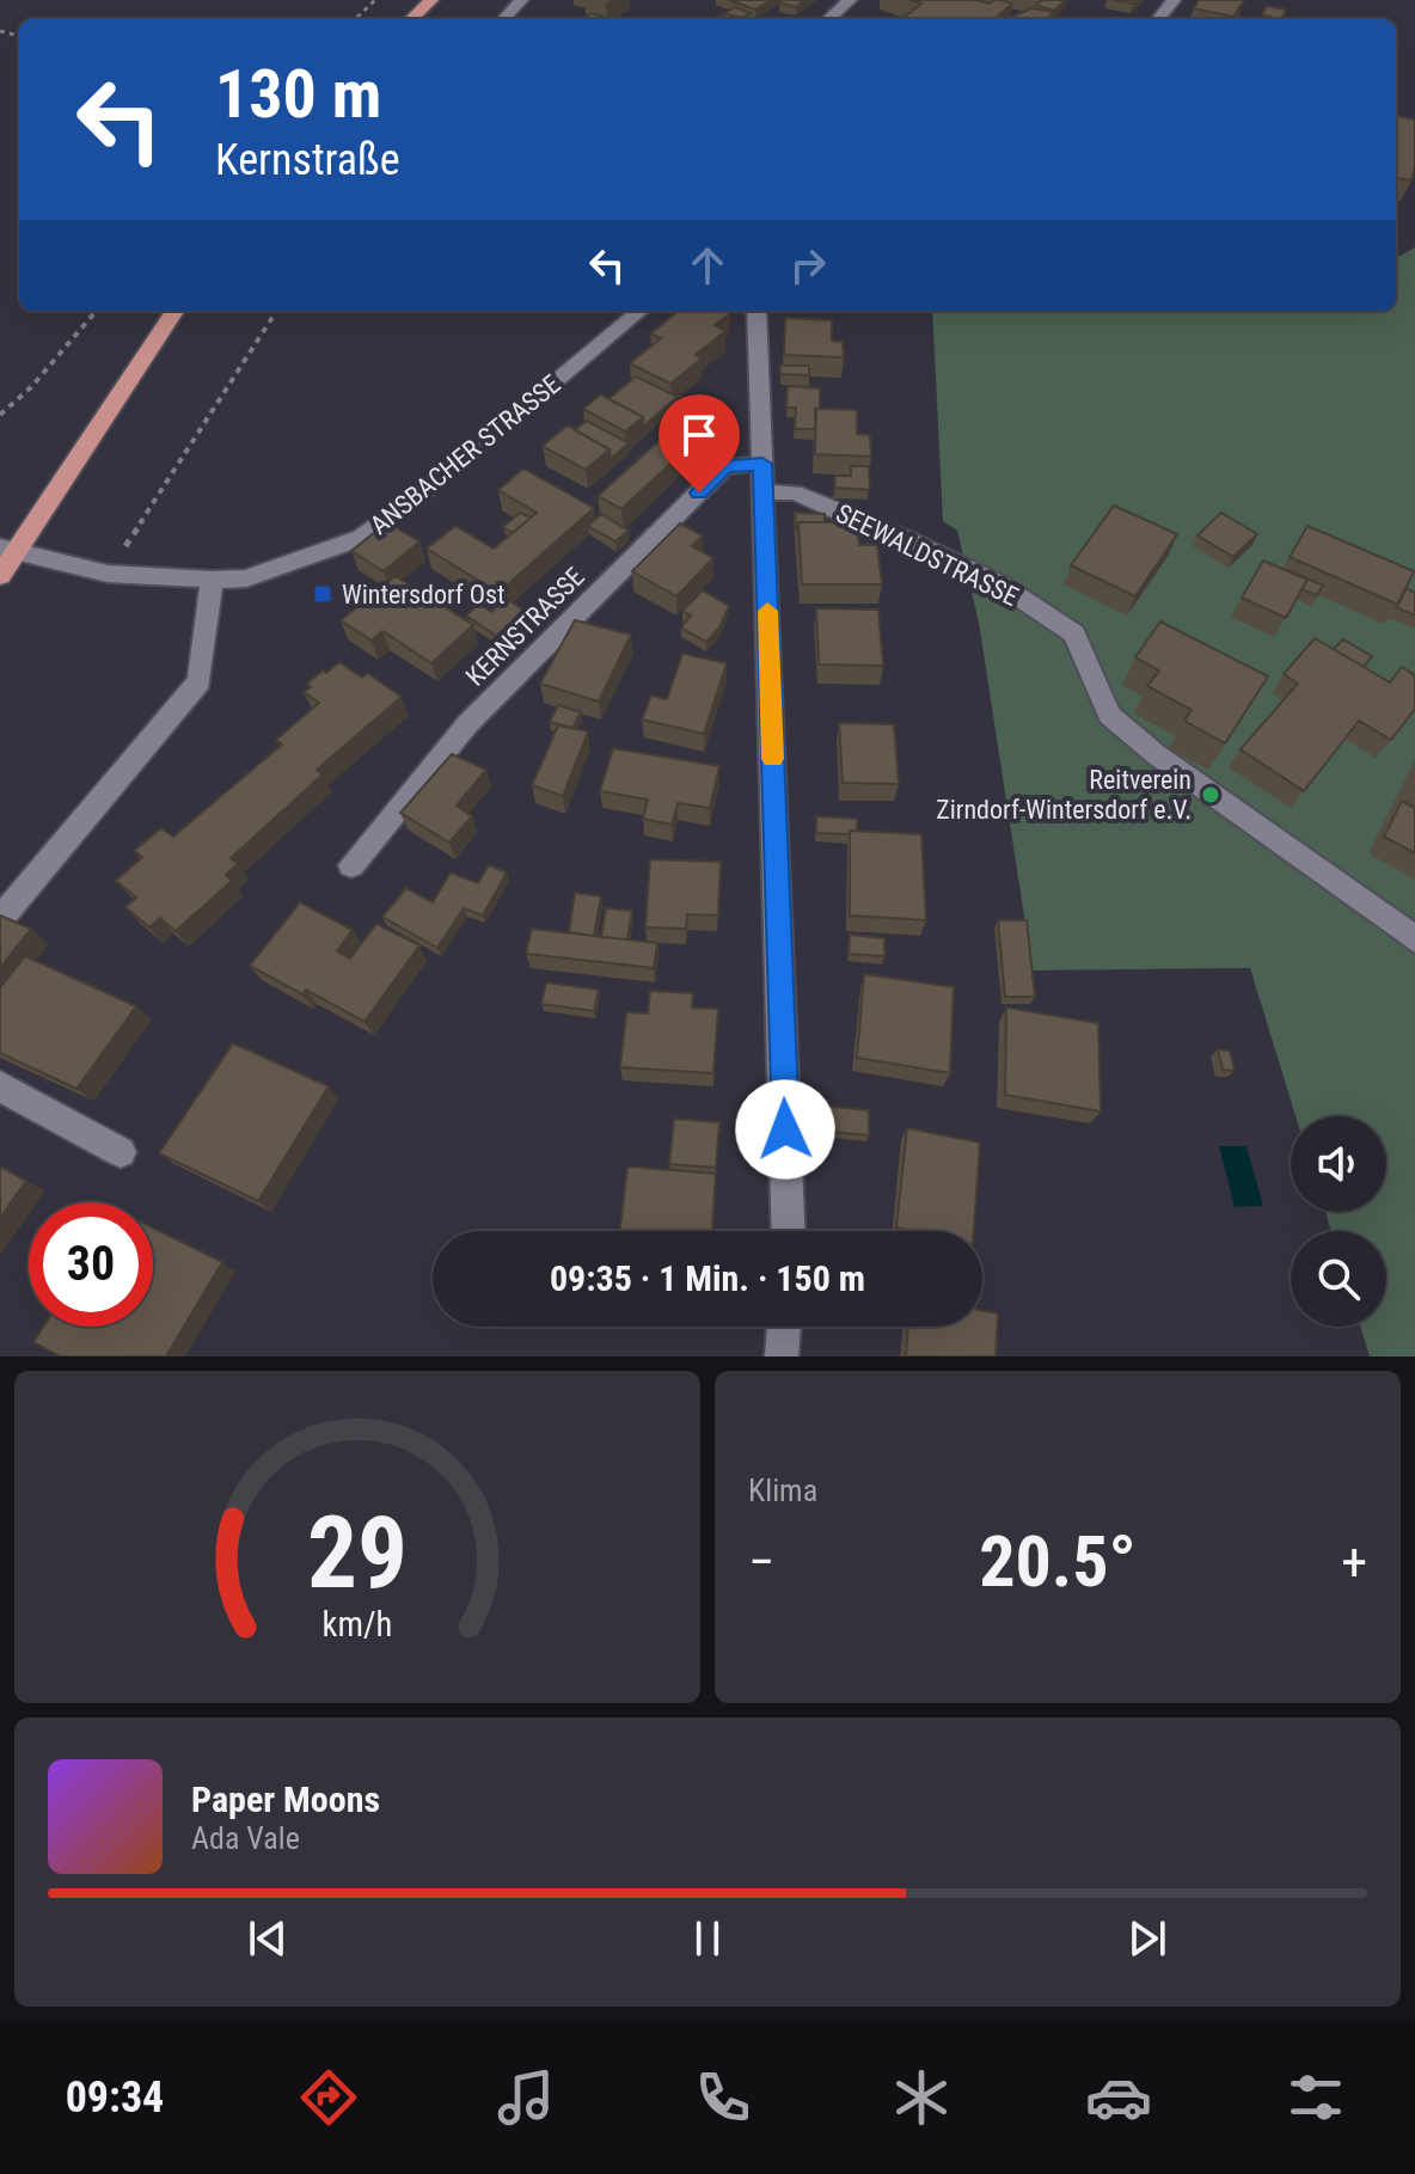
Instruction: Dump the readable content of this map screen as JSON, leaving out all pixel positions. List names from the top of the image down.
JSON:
{
  "streets": {
    "street": ["ANSBACHER STRASSE", "SEEWALDSTRASSE", "KERNSTRASSE"]
  },
  "places": {
    "transit": ["Wintersdorf Ost"],
    "other": ["Reitverein Zirndorf-Wintersdorf e.V."]
  },
  "page": {
    "turn": ["130 m", "Kernstraße"],
    "limit": "30",
    "trip": "09:35 · 1 Min. · 150 m",
    "tile": "Klima",
    "heat": ["−", "20.5°", "+"],
    "song": ["Paper Moons", "Ada Vale"],
    "tabs": "09:34",
    "gauge": ["29", "km/h"]
  }
}
